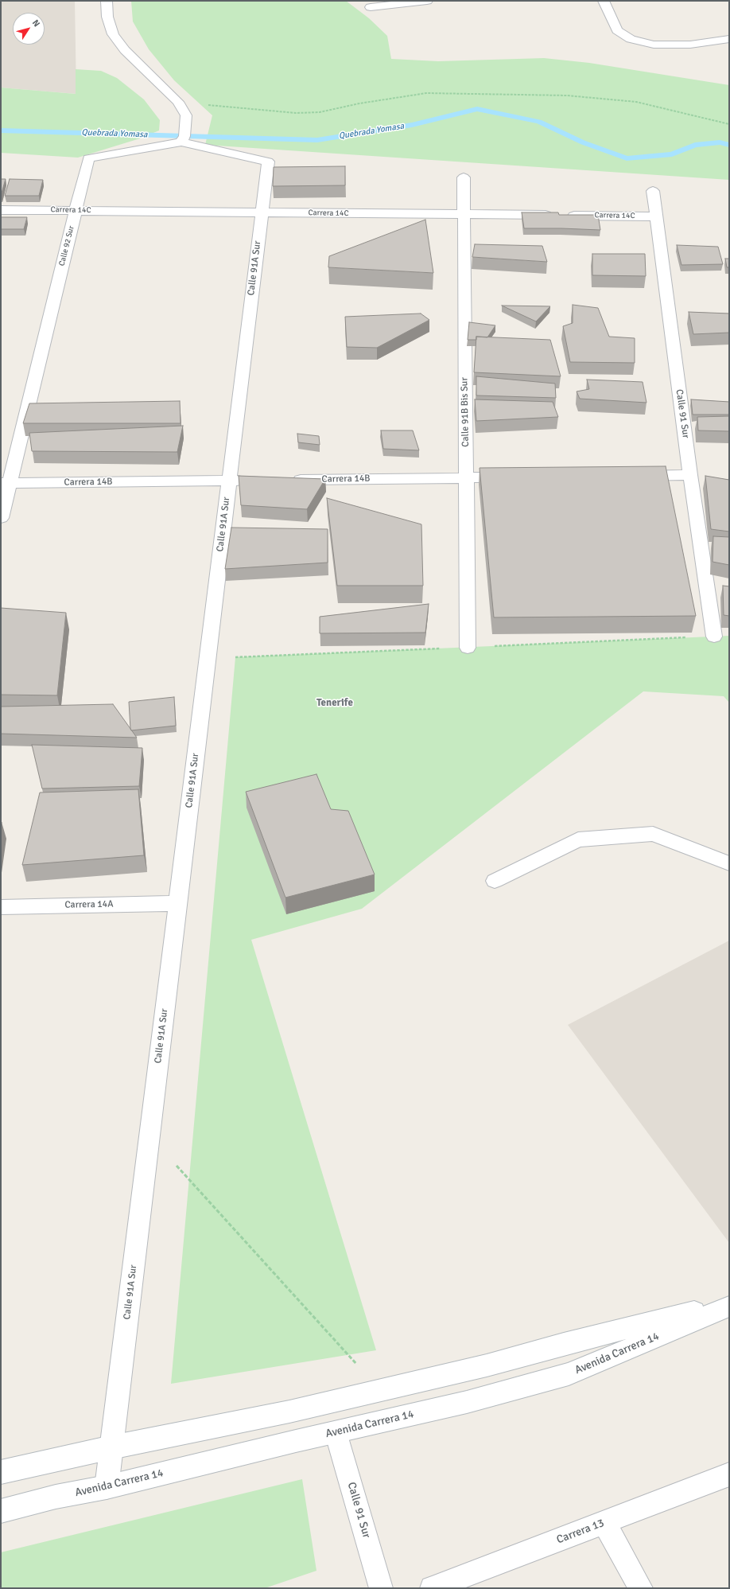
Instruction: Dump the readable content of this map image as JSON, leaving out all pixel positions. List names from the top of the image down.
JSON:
{
  "streets": {
    "street": [
      "Carrera 14C",
      "Calle 92 Sur",
      "Calle 91A Sur",
      "Calle 91B Bis Sur",
      "Calle 91 Sur",
      "Carrera 14B",
      "Carrera 14A",
      "Avenida Carrera 14",
      "Carrera 13"
    ]
  },
  "crossings": [
    ["Carrera 14C", "Calle 92 Sur"],
    ["Carrera 14C", "Calle 91A Sur"],
    ["Carrera 14C", "Calle 91B Bis Sur"],
    ["Carrera 14C", "Calle 91 Sur"],
    ["Calle 92 Sur", "Calle 91A Sur"],
    ["Calle 92 Sur", "Carrera 14B"],
    ["Calle 91A Sur", "Carrera 14B"],
    ["Calle 91A Sur", "Carrera 14A"],
    ["Calle 91A Sur", "Avenida Carrera 14"],
    ["Calle 91B Bis Sur", "Carrera 14B"],
    ["Calle 91 Sur", "Avenida Carrera 14"]
  ],
  "districts": ["Tenerife"],
  "water": ["Quebrada Yomasa"],
  "north": "top right"
}
